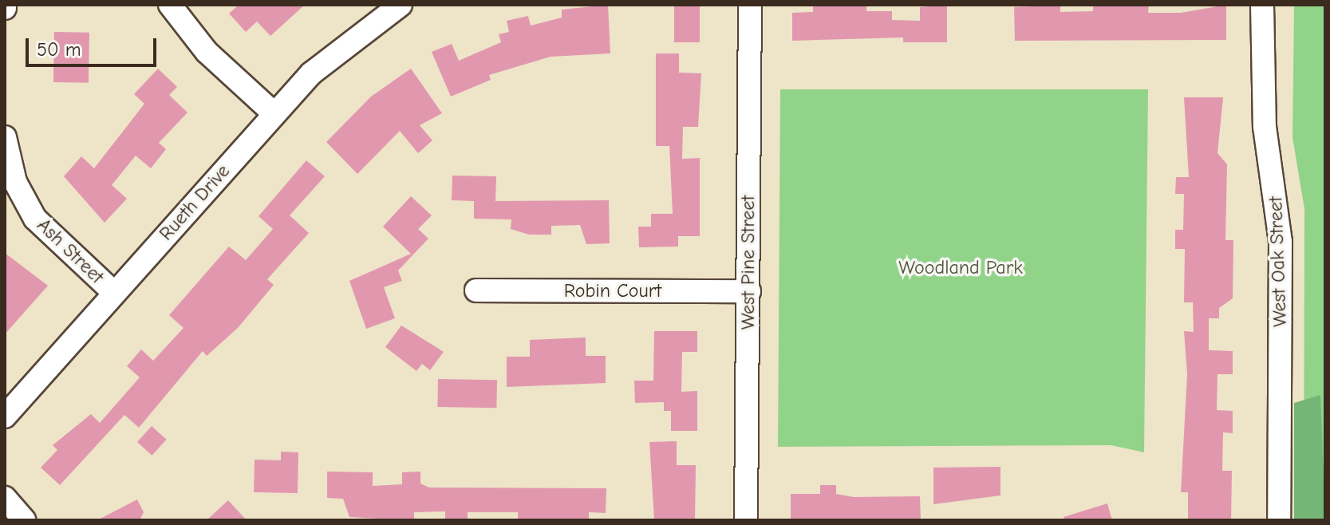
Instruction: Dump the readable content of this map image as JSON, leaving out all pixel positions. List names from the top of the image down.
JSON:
{
  "streets": {
    "street": [
      "Rueth Drive",
      "Ash Street",
      "West Oak Street",
      "West Pine Street",
      "Robin Court"
    ]
  },
  "crossings": [
    ["Rueth Drive", "Ash Street"],
    ["West Pine Street", "Robin Court"]
  ],
  "parks": ["Woodland Park"],
  "scale_bar": "50 m"
}
